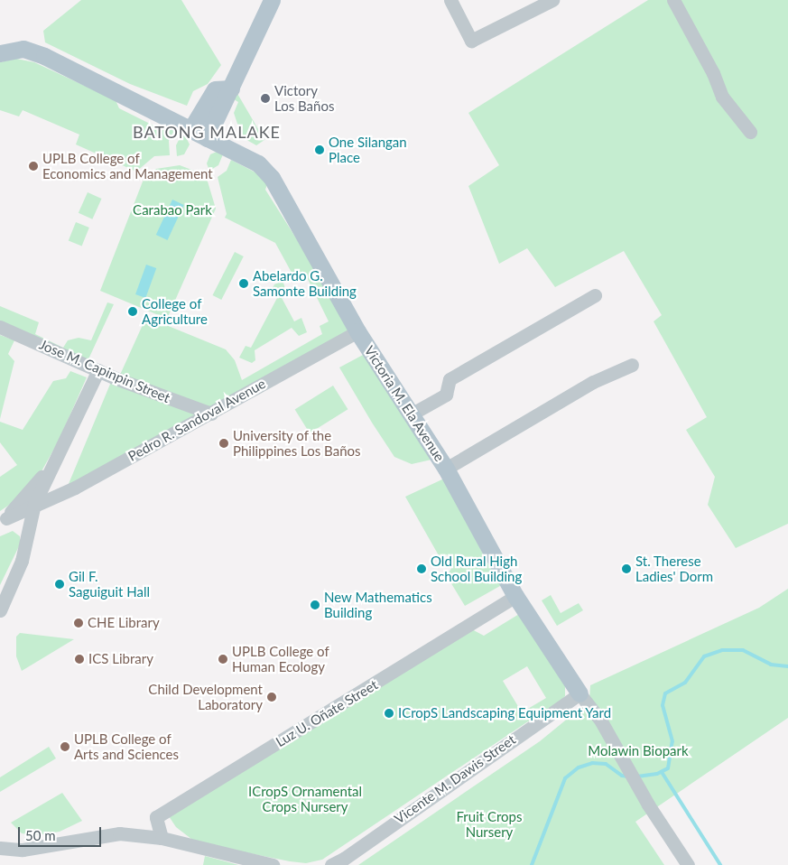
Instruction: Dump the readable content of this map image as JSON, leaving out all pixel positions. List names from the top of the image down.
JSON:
{
  "streets": {
    "main road": ["Victoria M. Ela Avenue"],
    "street": [
      "Jose M. Capinpin Street",
      "Pedro R. Sandoval Avenue",
      "Luz U. Oñate Street",
      "Vicente M. Dawis Street"
    ]
  },
  "crossings": [
    ["Jose M. Capinpin Street", "Pedro R. Sandoval Avenue"],
    ["Victoria M. Ela Avenue", "Pedro R. Sandoval Avenue"],
    ["Victoria M. Ela Avenue", "Luz U. Oñate Street"],
    ["Victoria M. Ela Avenue", "Vicente M. Dawis Street"]
  ],
  "districts": ["BATONG MALAKE"],
  "parks": [
    "Carabao Park",
    "Molawin Biopark",
    "ICropS Ornamental Crops Nursery",
    "Fruit Crops Nursery"
  ],
  "places": [
    "Victory Los Baños",
    "One Silangan Place",
    "UPLB College of Economics and Management",
    "Abelardo G. Samonte Building",
    "College of Agriculture",
    "University of the Philippines Los Baños",
    "Old Rural High School Building",
    "St. Therese Ladies' Dorm",
    "Gil F. Saguiguit Hall",
    "New Mathematics Building",
    "CHE Library",
    "ICS Library",
    "UPLB College of Human Ecology",
    "Child Development Laboratory",
    "ICropS Landscaping Equipment Yard",
    "UPLB College of Arts and Sciences"
  ],
  "scale_bar": "50 m"
}
